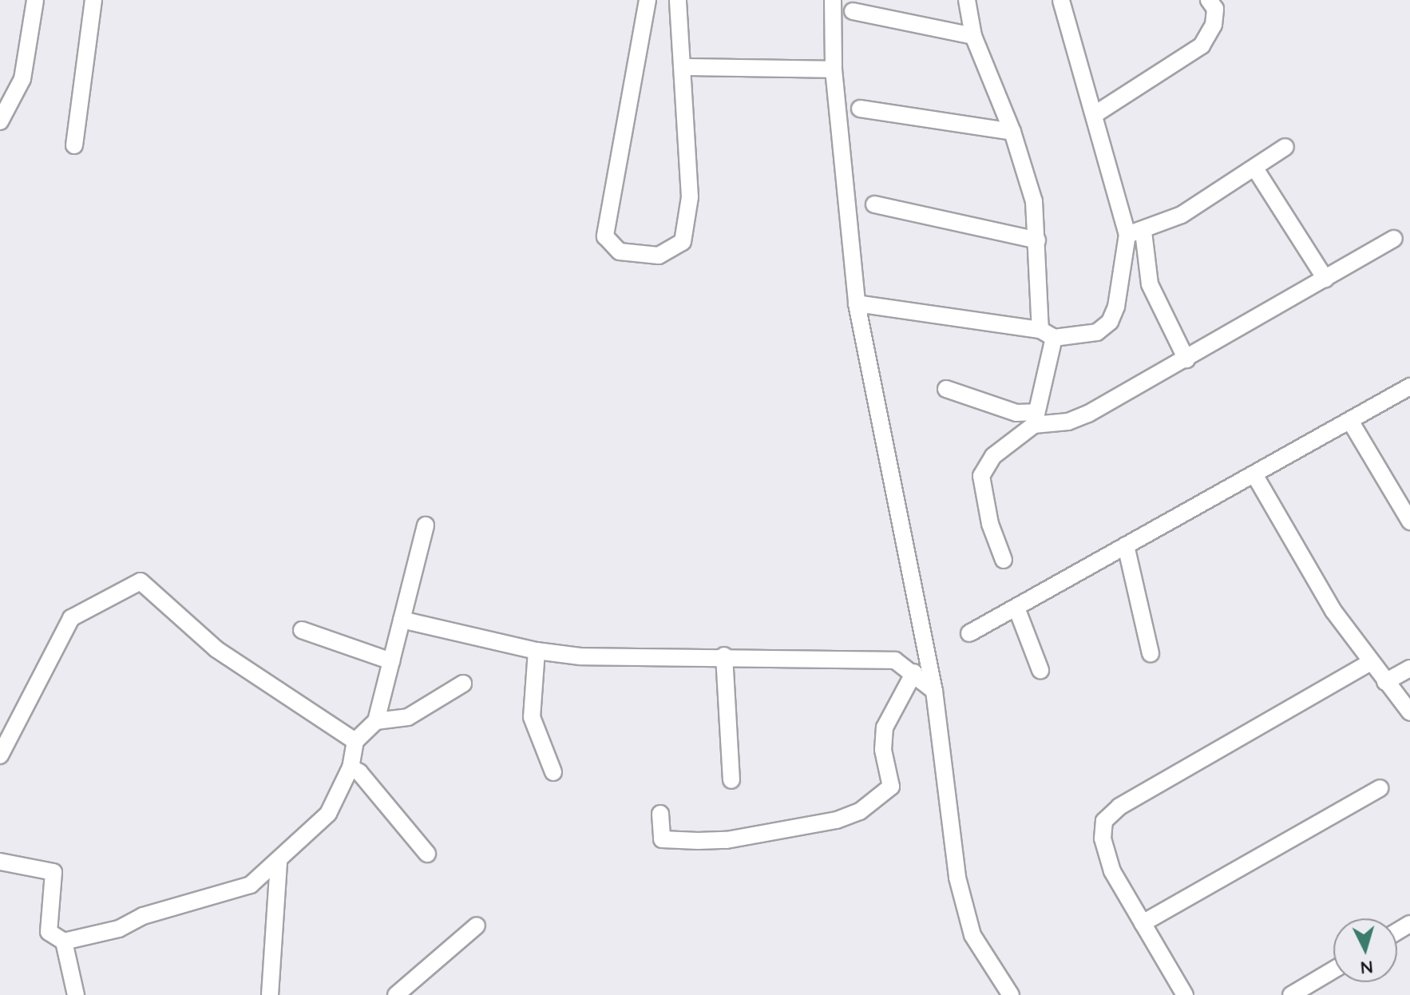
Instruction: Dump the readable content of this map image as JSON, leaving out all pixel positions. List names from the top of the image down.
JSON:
{
  "north": "bottom"
}
